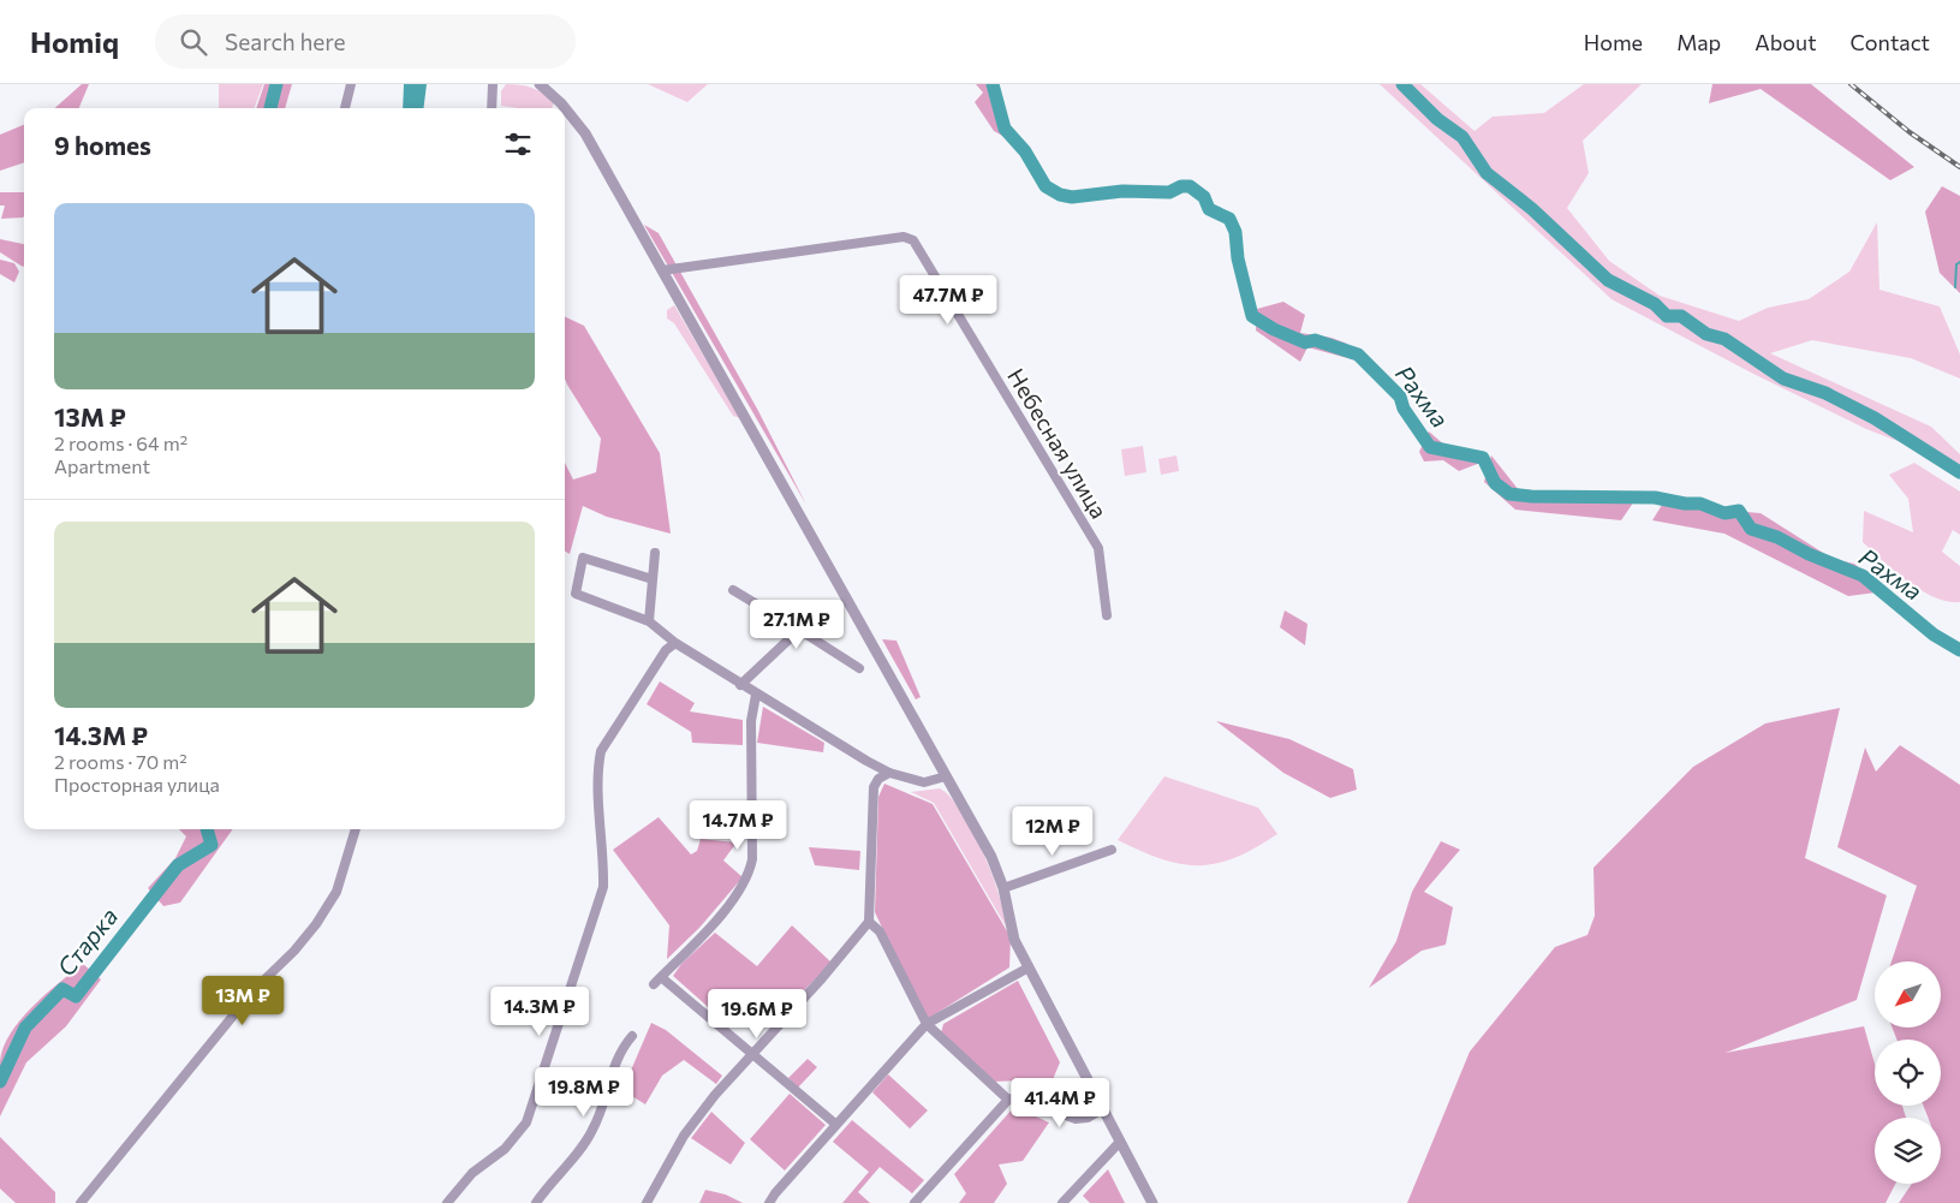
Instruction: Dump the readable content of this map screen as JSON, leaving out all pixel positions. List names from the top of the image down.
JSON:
{
  "streets": {
    "street": ["Небесная улица"]
  },
  "water": ["Рахма", "Старка"],
  "north": "bottom left",
  "page": {
    "header": "Homiq",
    "search": "Search here",
    "nav": [
      "Home",
      "Map",
      "About",
      "Contact"
    ],
    "heading": "9 homes",
    "list": [
      {
        "name": "13M ₽",
        "note": "2 rooms · 64 m² · Apartment"
      },
      {
        "name": "14.3M ₽",
        "note": "2 rooms · 70 m² · Просторная улица"
      }
    ],
    "price": [
      "47.7M ₽",
      "27.1M ₽",
      "14.7M ₽",
      "12M ₽",
      "13M ₽",
      "14.3M ₽",
      "19.6M ₽",
      "19.8M ₽",
      "41.4M ₽"
    ]
  }
}
